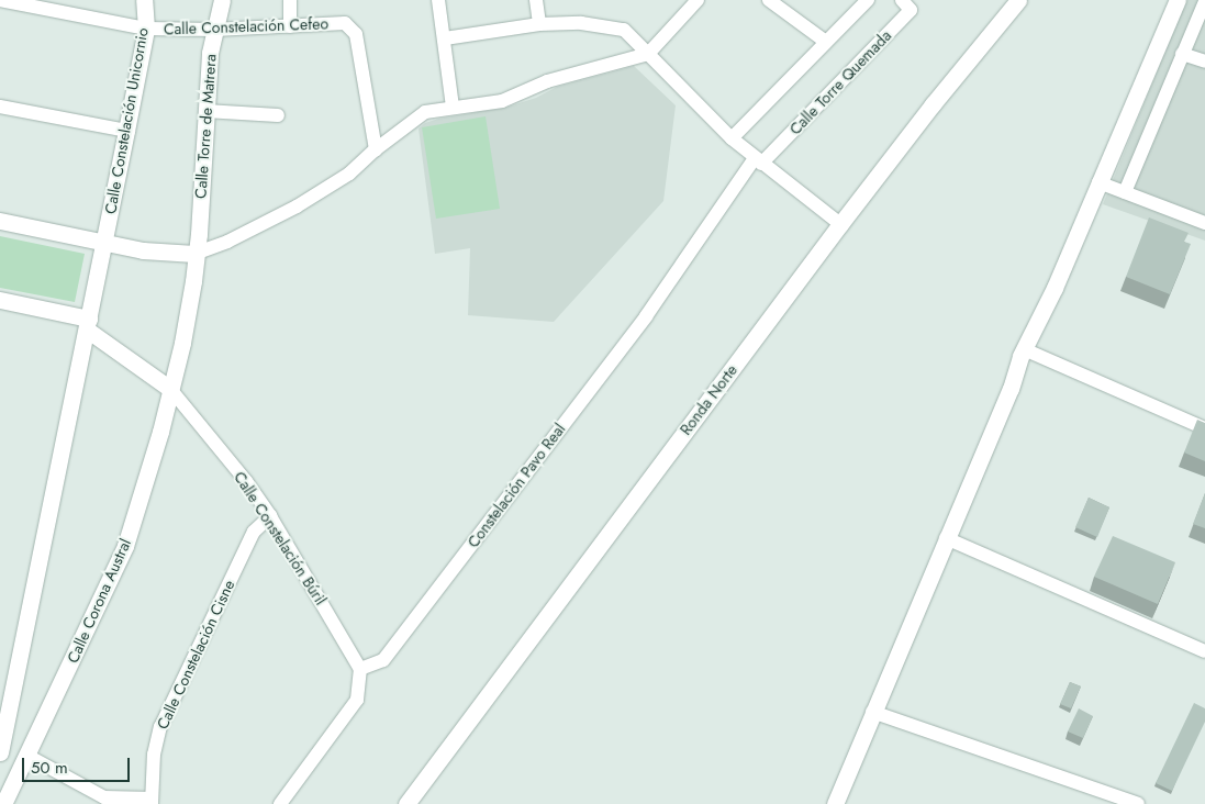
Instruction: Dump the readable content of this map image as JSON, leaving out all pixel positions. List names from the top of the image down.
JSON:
{
  "streets": {
    "street": [
      "Calle Constelación Cefeo",
      "Calle Torre Quemada",
      "Calle Constelación Unicornio",
      "Calle Torre de Matrera",
      "Ronda Norte",
      "Constelación Pavo Real",
      "Calle Constelación Búril",
      "Calle Corona Austral",
      "Calle Constelación Cisne"
    ]
  },
  "crossings": [
    ["Calle Constelación Cefeo", "Calle Constelación Unicornio"],
    ["Calle Constelación Cefeo", "Calle Torre de Matrera"],
    ["Calle Torre Quemada", "Constelación Pavo Real"],
    ["Calle Torre de Matrera", "Calle Constelación Búril"],
    ["Calle Torre de Matrera", "Calle Corona Austral"],
    ["Constelación Pavo Real", "Calle Constelación Búril"],
    ["Calle Constelación Búril", "Calle Corona Austral"],
    ["Calle Constelación Búril", "Calle Constelación Cisne"]
  ],
  "scale_bar": "50 m"
}
